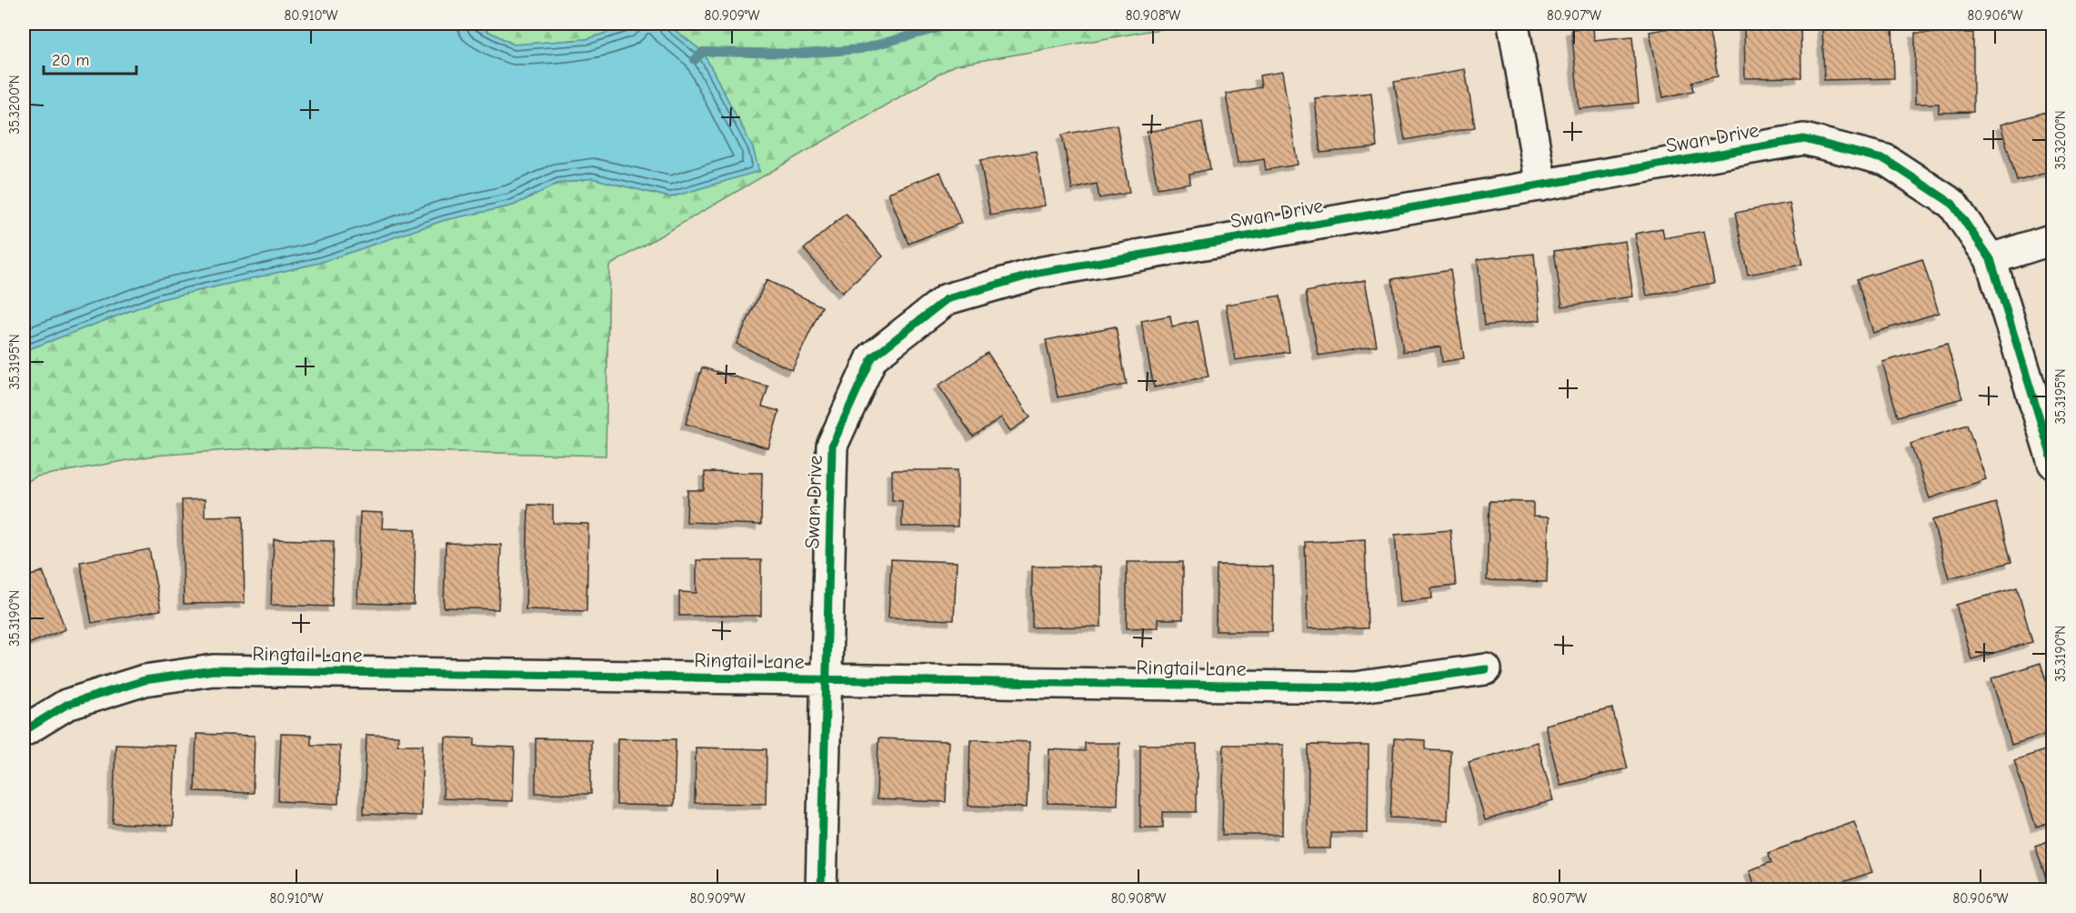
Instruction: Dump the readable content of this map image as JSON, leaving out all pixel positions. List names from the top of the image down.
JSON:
{
  "streets": {
    "street": ["Swan Drive", "Ringtail Lane"]
  },
  "crossings": [
    ["Swan Drive", "Ringtail Lane"]
  ],
  "scale_bar": "20 m",
  "coordinates": [
    "80.910°W",
    "80.909°W",
    "80.908°W",
    "80.907°W",
    "80.906°W",
    "35.3200°N",
    "35.3195°N",
    "35.3190°N"
  ]
}
